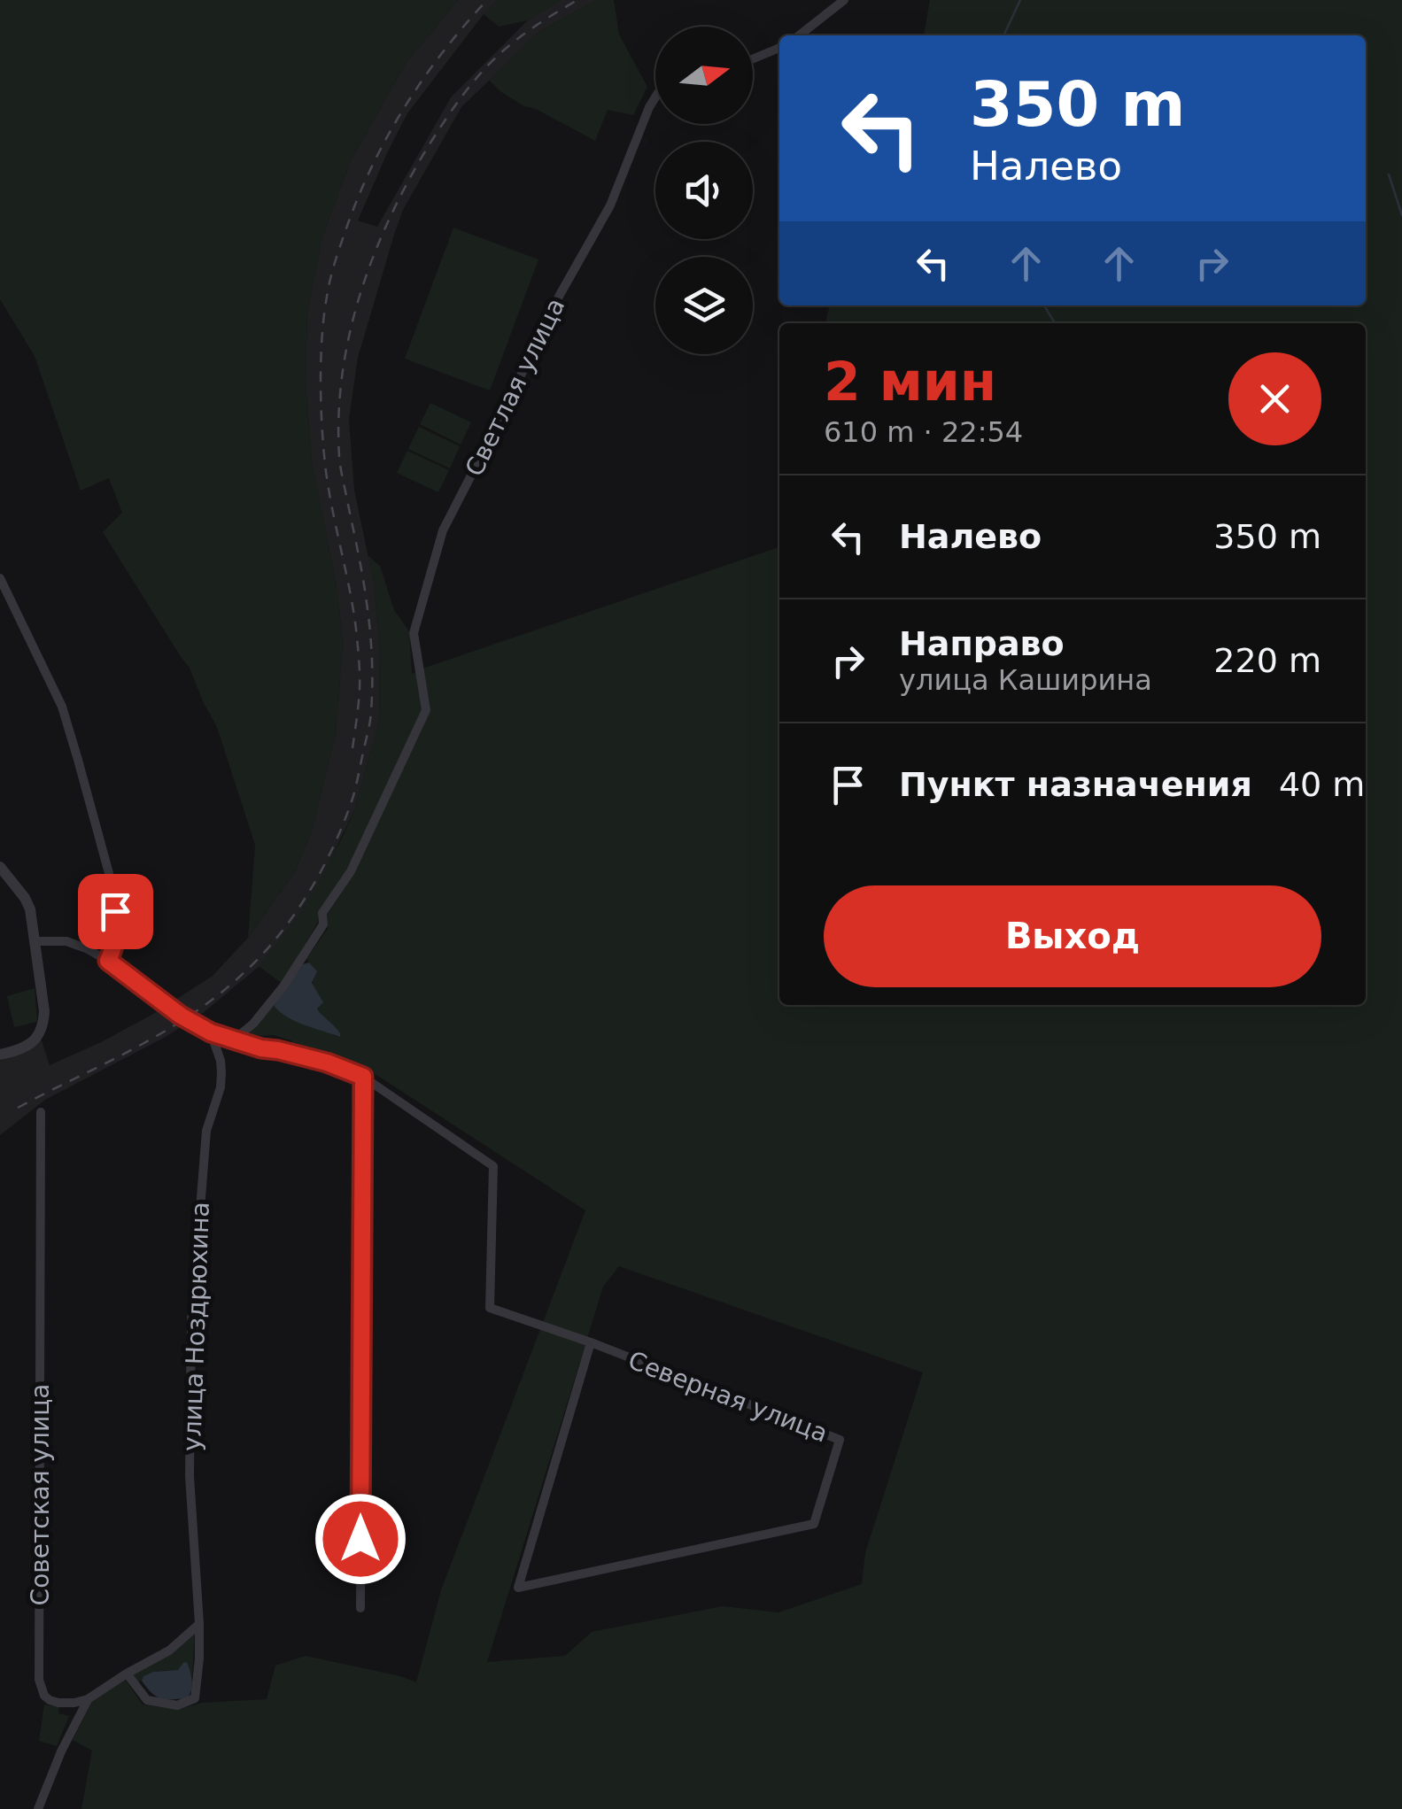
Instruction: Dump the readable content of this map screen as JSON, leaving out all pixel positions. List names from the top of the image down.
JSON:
{
  "streets": {
    "street": [
      "Светлая улица",
      "улица Ноздрюхина",
      "Северная улица",
      "Советская улица"
    ]
  },
  "north": "right",
  "page": {
    "turn": ["350 m", "Налево"],
    "heading": ["2 мин", "610 m · 22:54"],
    "list": [
      {
        "name": "Налево",
        "value": "350 m"
      },
      {
        "name": "Направо",
        "note": "улица Каширина",
        "value": "220 m"
      },
      {
        "name": "Пункт назначения",
        "value": "40 m"
      }
    ],
    "buttons": "Выход"
  }
}
